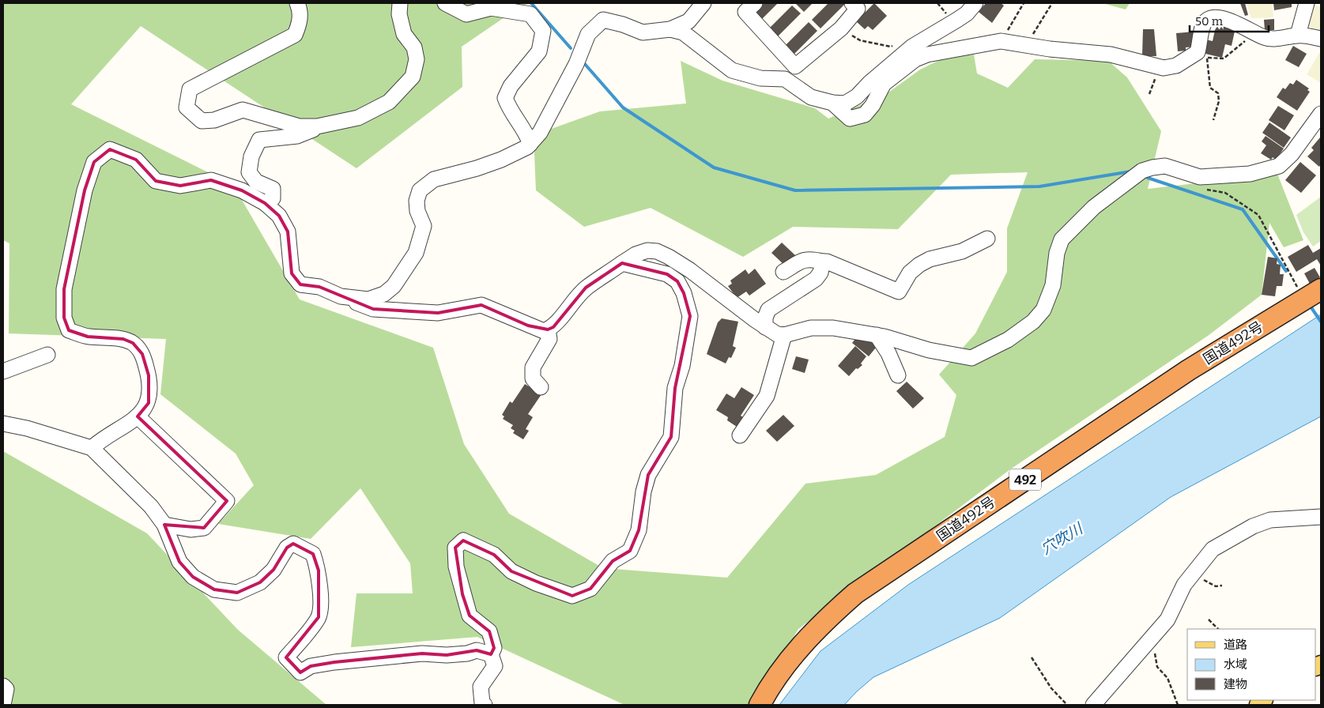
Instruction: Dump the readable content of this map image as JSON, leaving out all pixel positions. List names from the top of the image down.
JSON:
{
  "streets": {
    "highway": ["国道492号", "492"]
  },
  "water": ["穴吹川"],
  "legend": ["道路", "水域", "建物"],
  "scale_bar": "50 m"
}
